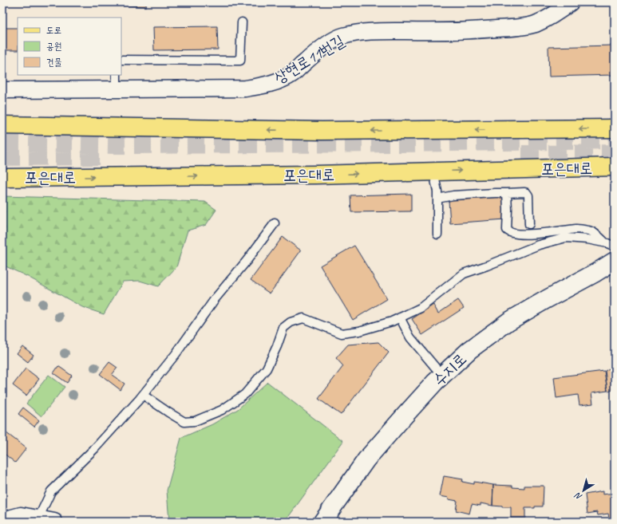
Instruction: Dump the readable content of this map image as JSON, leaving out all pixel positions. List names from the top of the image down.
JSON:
{
  "streets": {
    "main road": ["포은대로", "수지로"],
    "street": ["상현로11번길"]
  },
  "legend": ["도로", "공원", "건물"],
  "north": "bottom left"
}
